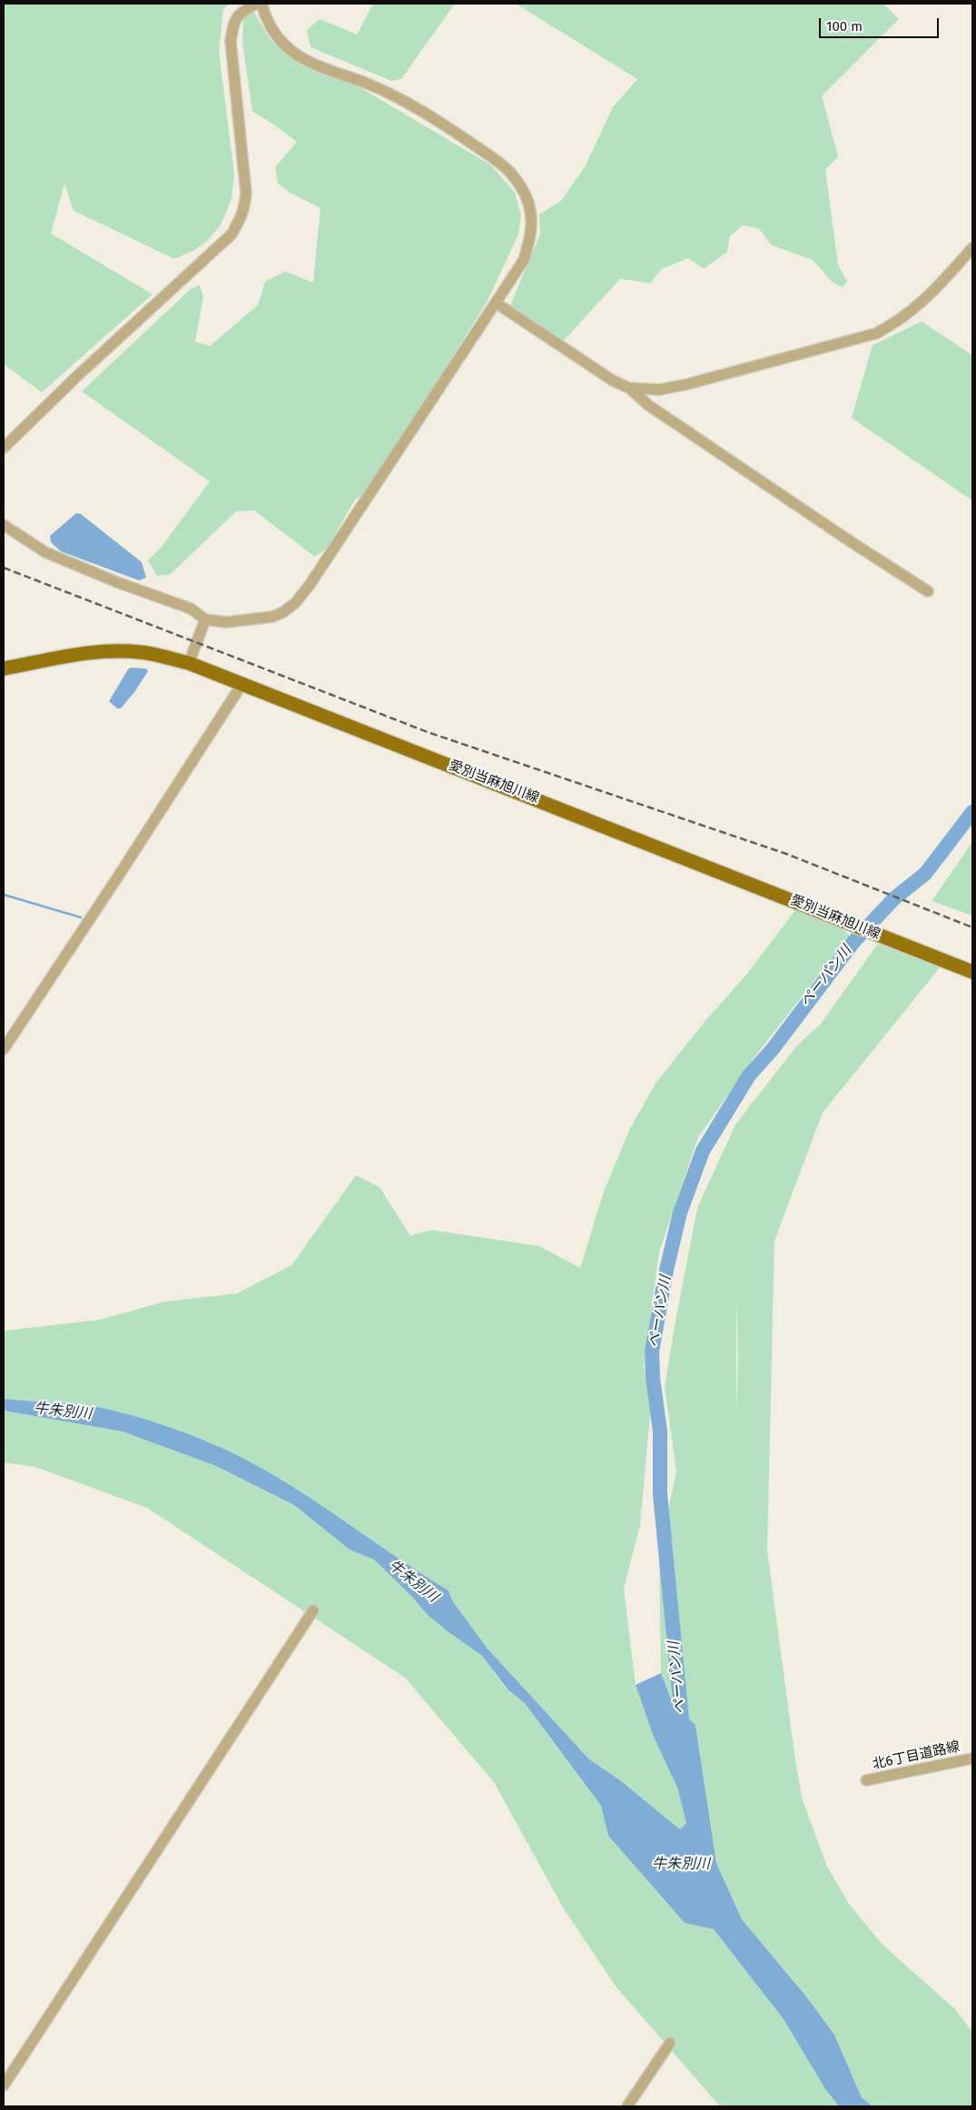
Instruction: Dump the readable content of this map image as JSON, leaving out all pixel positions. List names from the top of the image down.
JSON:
{
  "streets": {
    "main road": ["愛別当麻旭川線"],
    "street": ["北6丁目道路線"]
  },
  "water": ["ペーパン川", "牛朱別川"],
  "scale_bar": "100 m"
}
